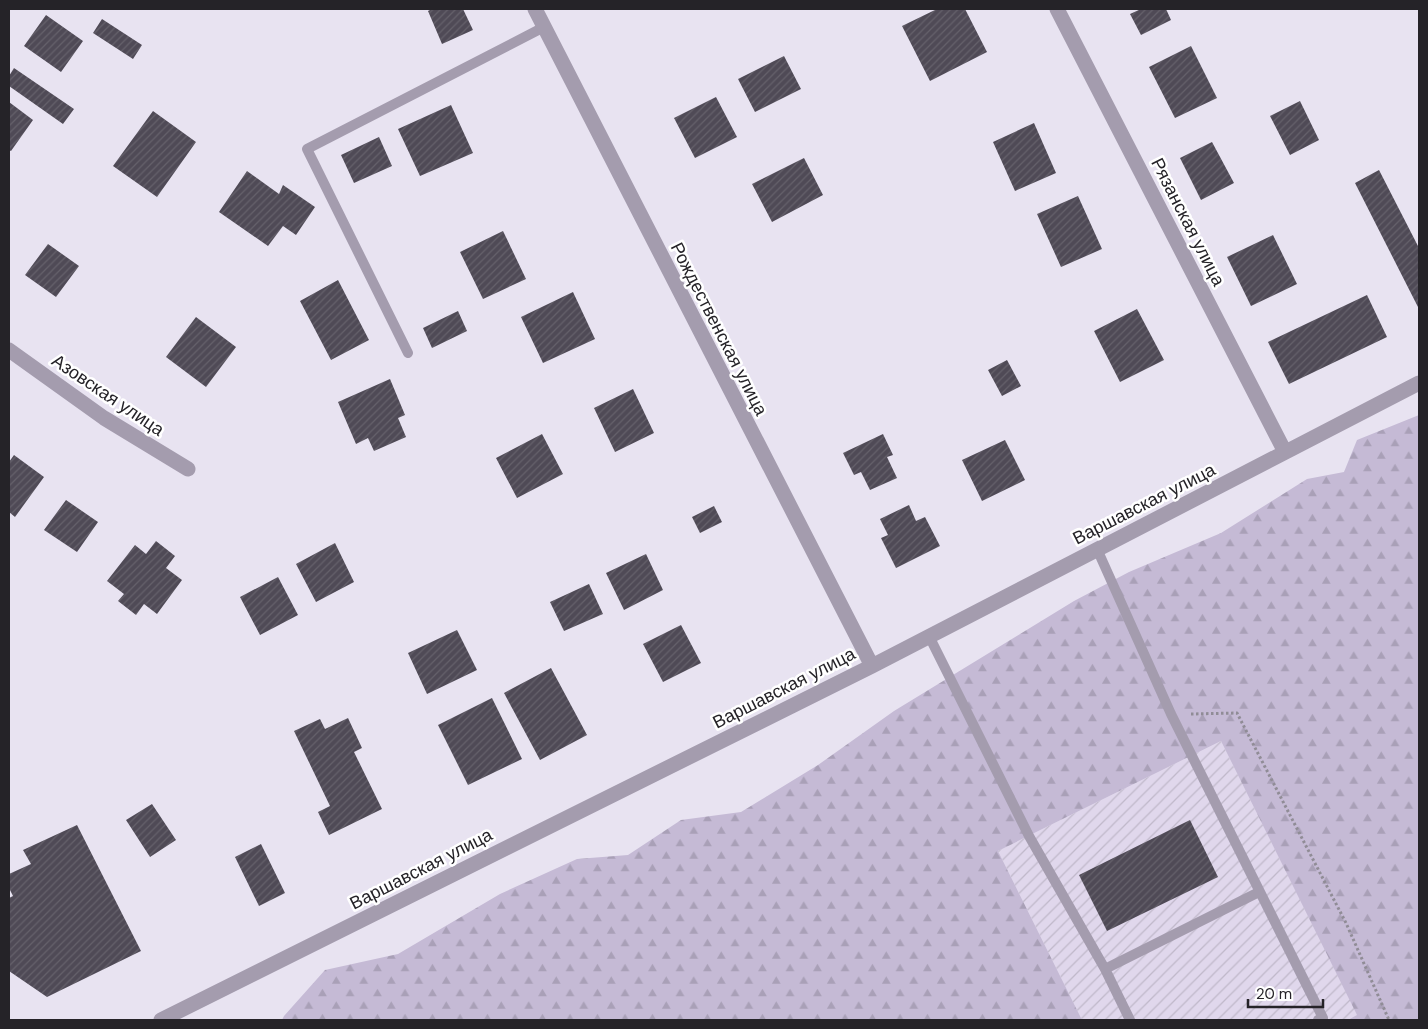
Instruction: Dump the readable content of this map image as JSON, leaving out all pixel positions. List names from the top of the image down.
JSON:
{
  "streets": {
    "street": [
      "Рязанская улица",
      "Рождественская улица",
      "Азовская улица",
      "Варшавская улица"
    ]
  },
  "crossings": [
    ["Рязанская улица", "Варшавская улица"],
    ["Рождественская улица", "Варшавская улица"]
  ],
  "scale_bar": "20 m"
}
